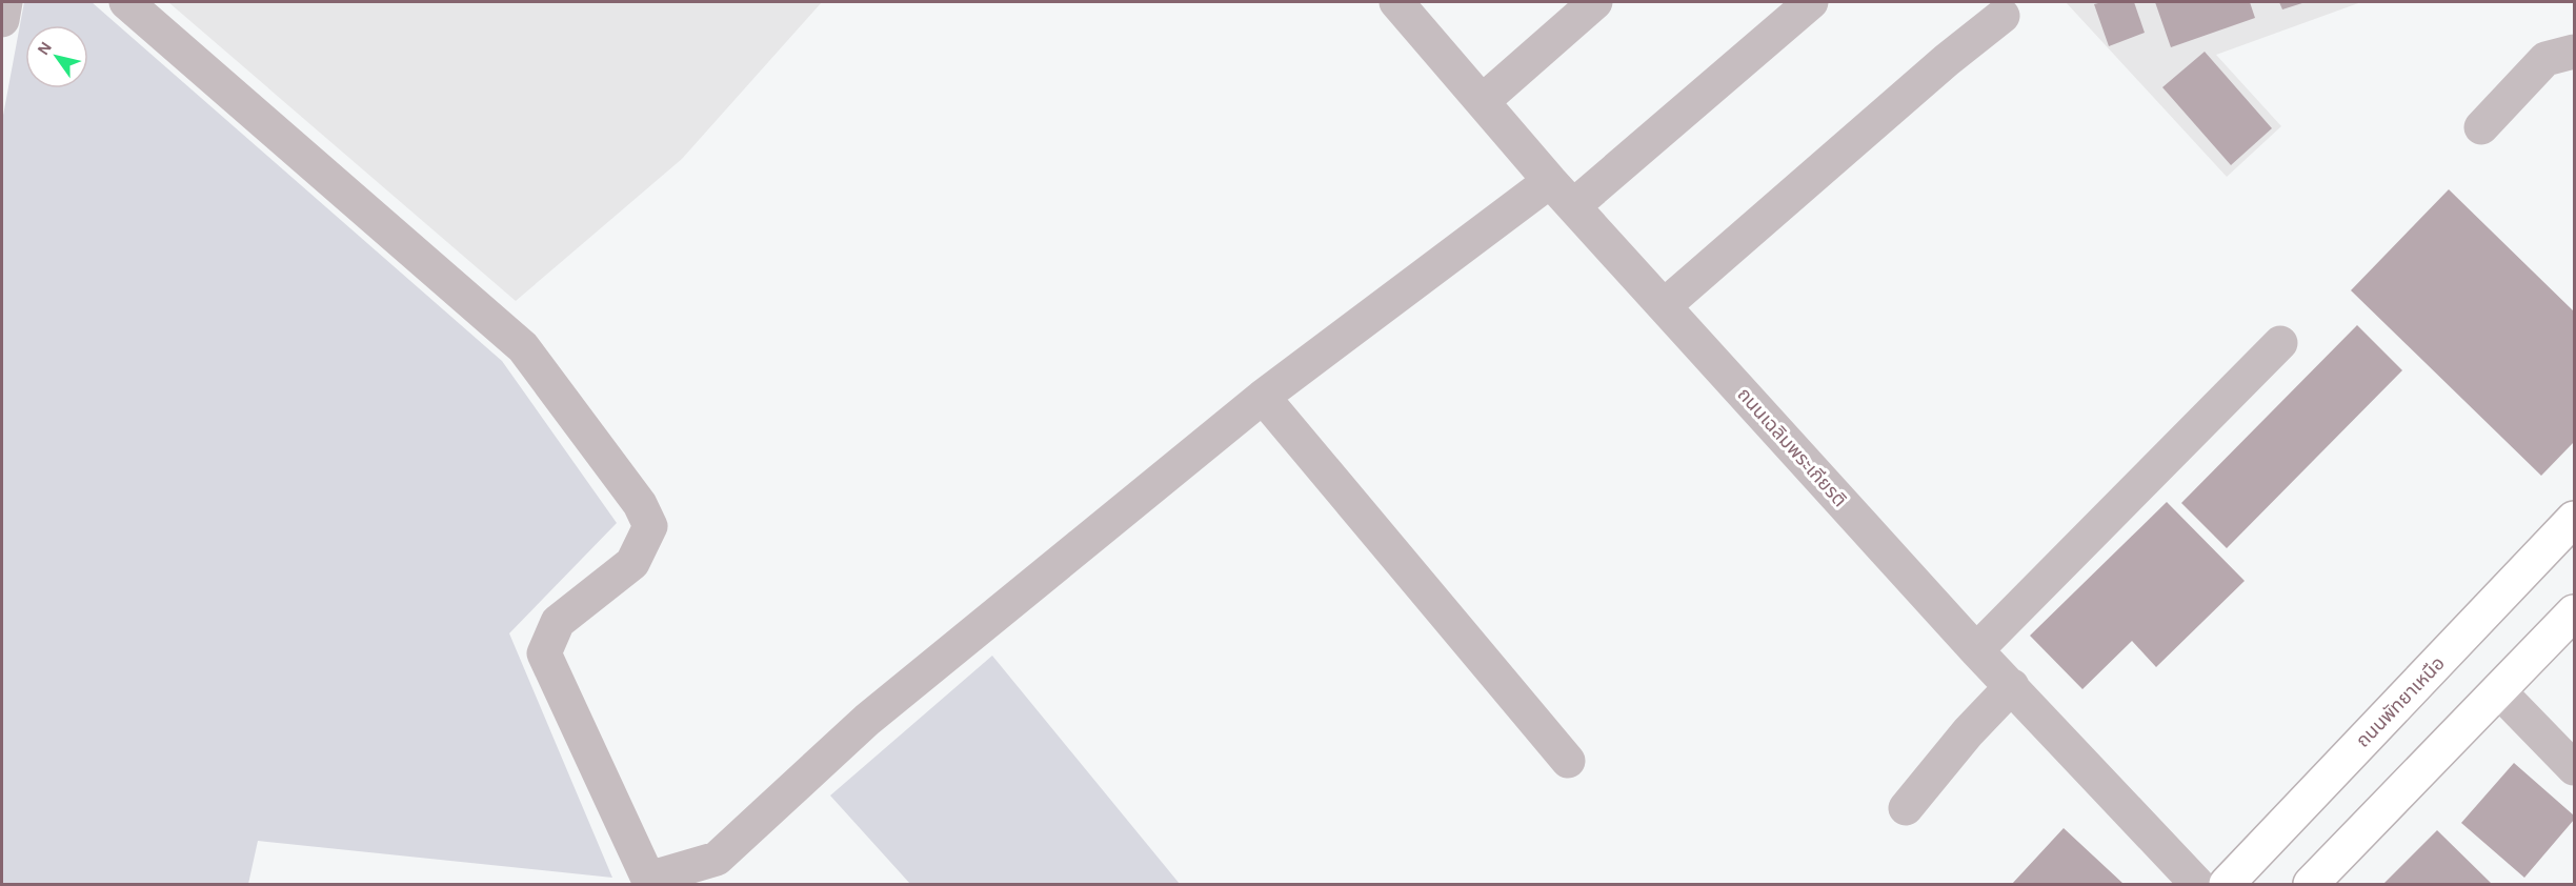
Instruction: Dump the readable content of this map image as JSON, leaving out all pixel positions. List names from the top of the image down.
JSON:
{
  "streets": {
    "main road": ["ถนนพัทยาเหนือ"],
    "street": ["ถนนเฉลิมพระเกียรติ"]
  },
  "north": "top left"
}
